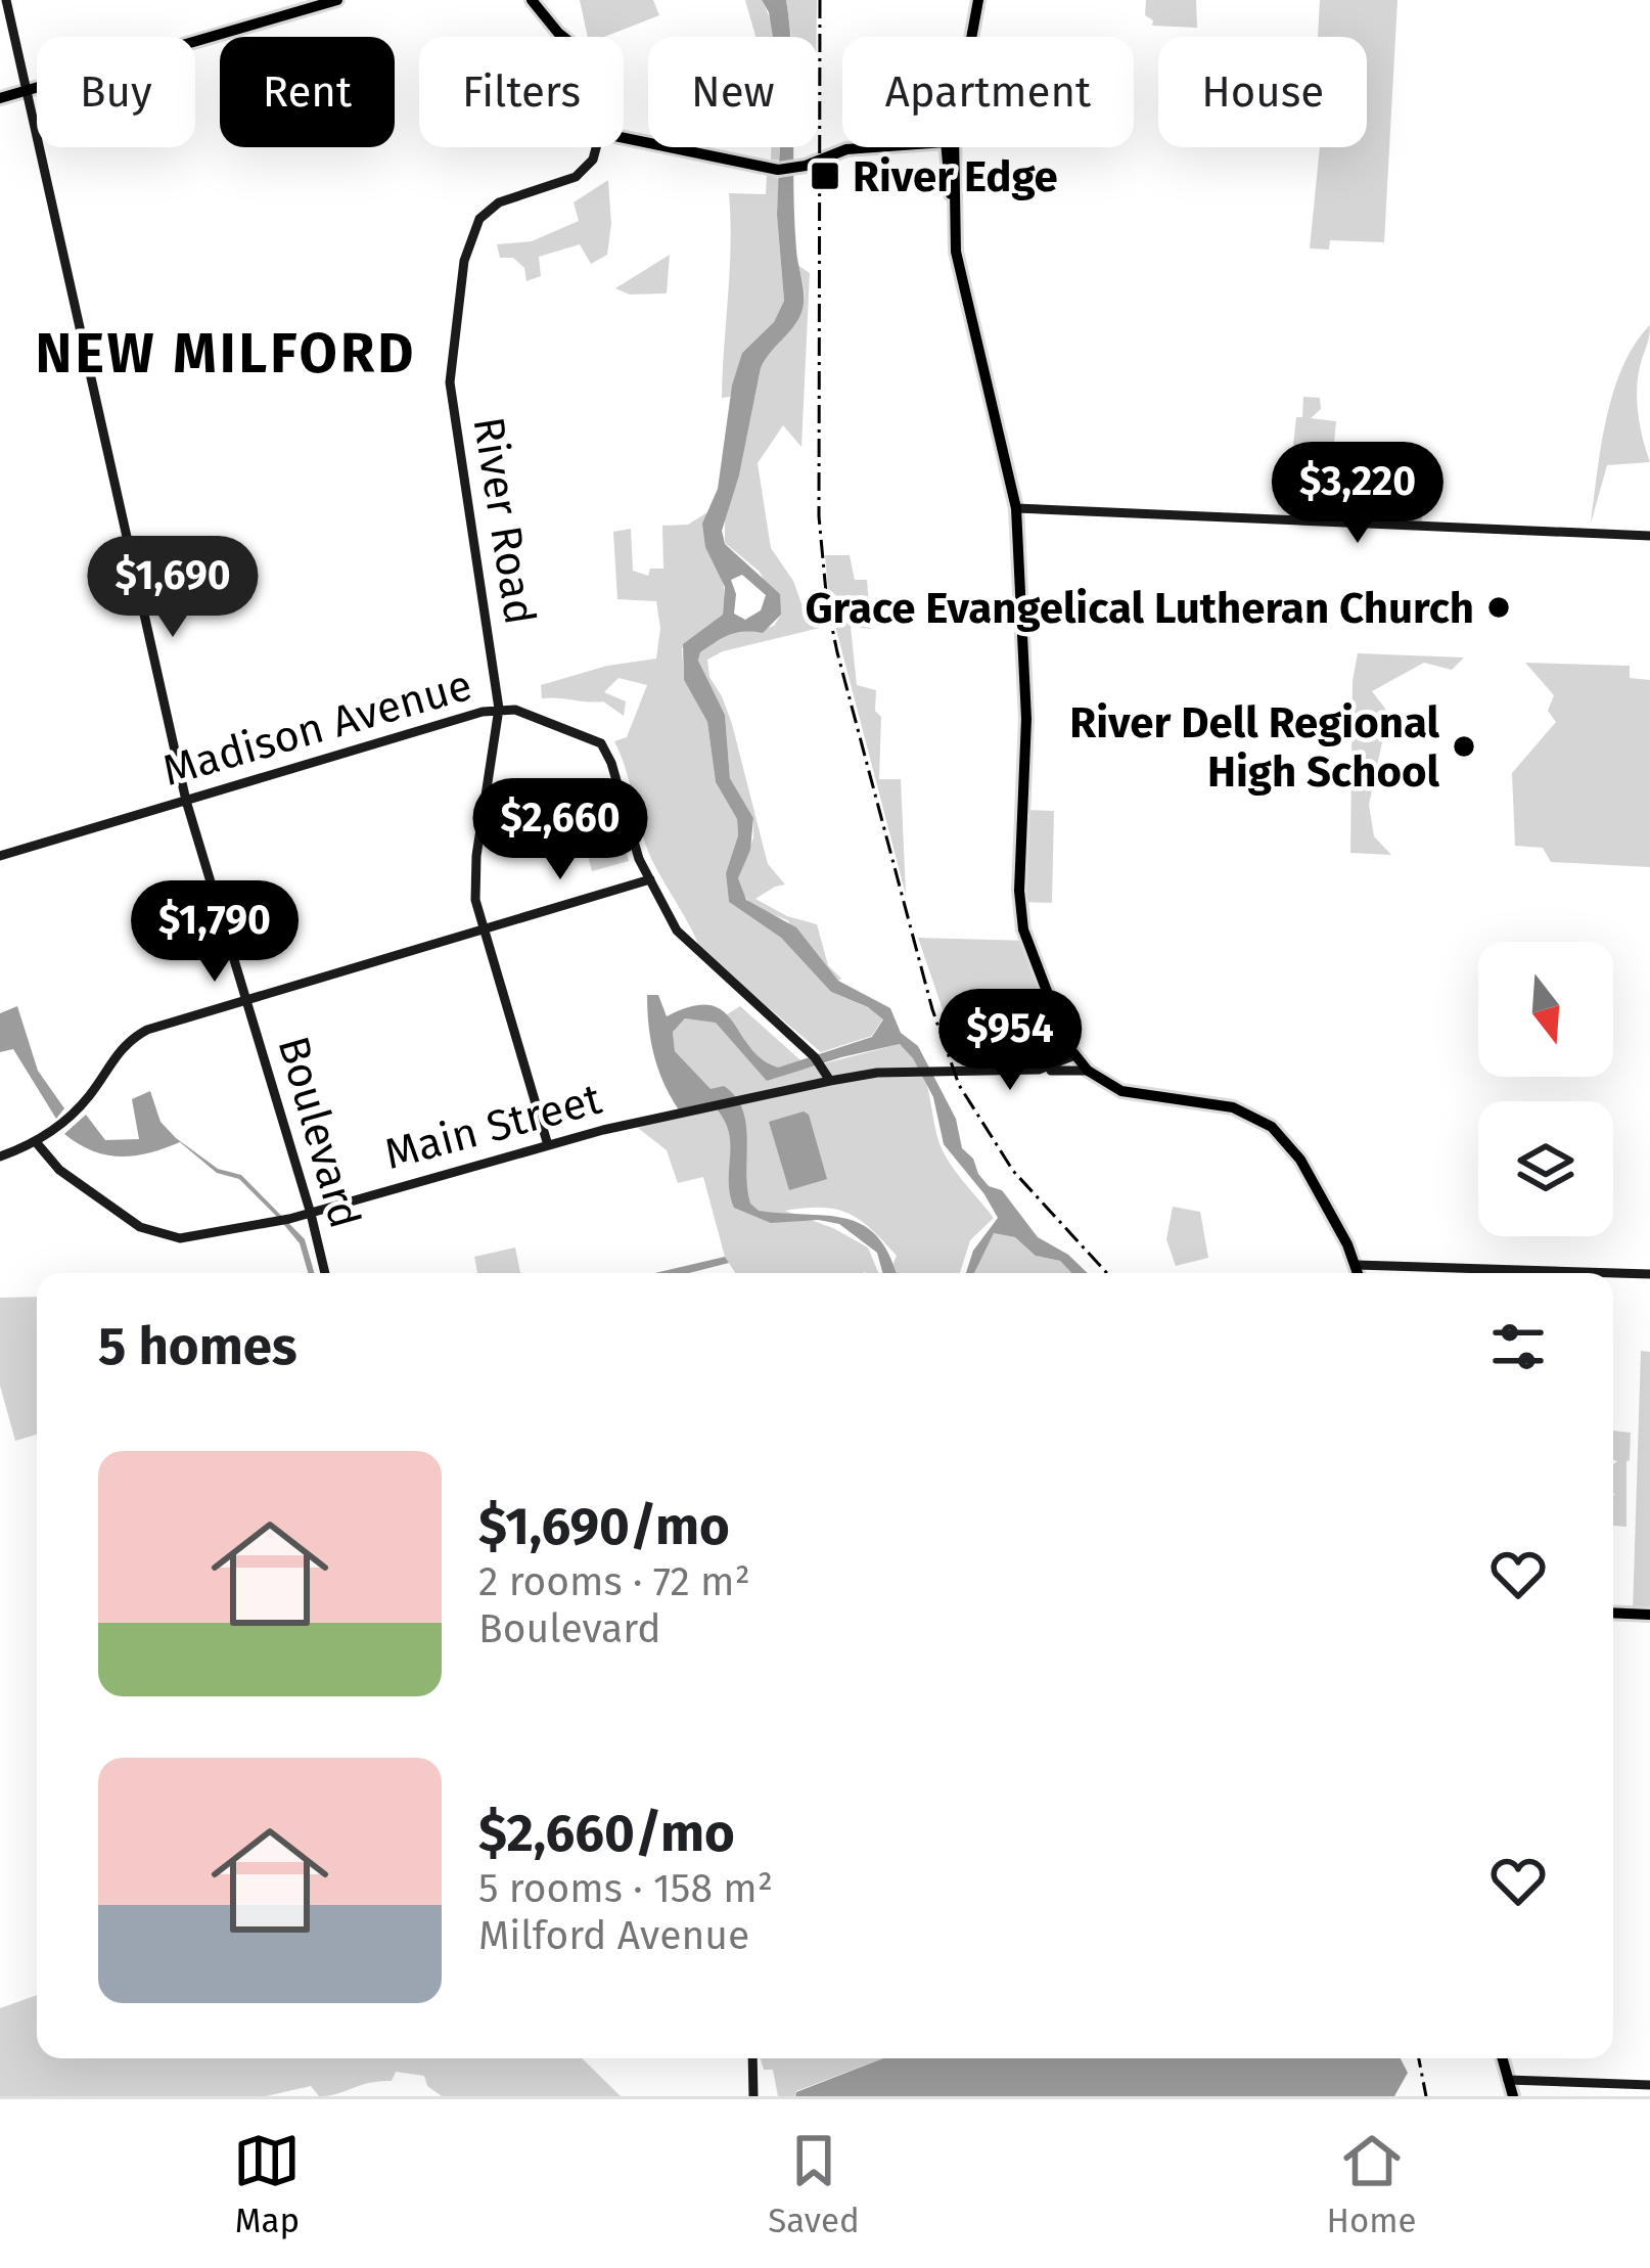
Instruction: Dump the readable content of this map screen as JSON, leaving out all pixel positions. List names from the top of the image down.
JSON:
{
  "streets": {
    "street": [
      "River Road",
      "Madison Avenue",
      "Main Street",
      "Boulevard"
    ]
  },
  "crossings": [
    ["River Road", "Madison Avenue"],
    ["River Road", "Main Street"],
    ["Madison Avenue", "Main Street"],
    ["Madison Avenue", "Boulevard"],
    ["Main Street", "Boulevard"]
  ],
  "districts": ["NEW MILFORD"],
  "places": {
    "transit": ["River Edge"],
    "other": ["Grace Evangelical Lutheran Church", "River Dell Regional High School"]
  },
  "north": "bottom",
  "page": {
    "chip": [
      "Buy",
      "Rent",
      "Filters",
      "New",
      "Apartment",
      "House"
    ],
    "price": [
      "$3,220",
      "$1,690",
      "$2,660",
      "$1,790",
      "$954"
    ],
    "heading": "5 homes",
    "list": [
      {
        "name": "$1,690/mo",
        "note": "2 rooms · 72 m² · Boulevard"
      },
      {
        "name": "$2,660/mo",
        "note": "5 rooms · 158 m² · Milford Avenue"
      }
    ],
    "tabs": ["Map", "Saved", "Home"]
  }
}
